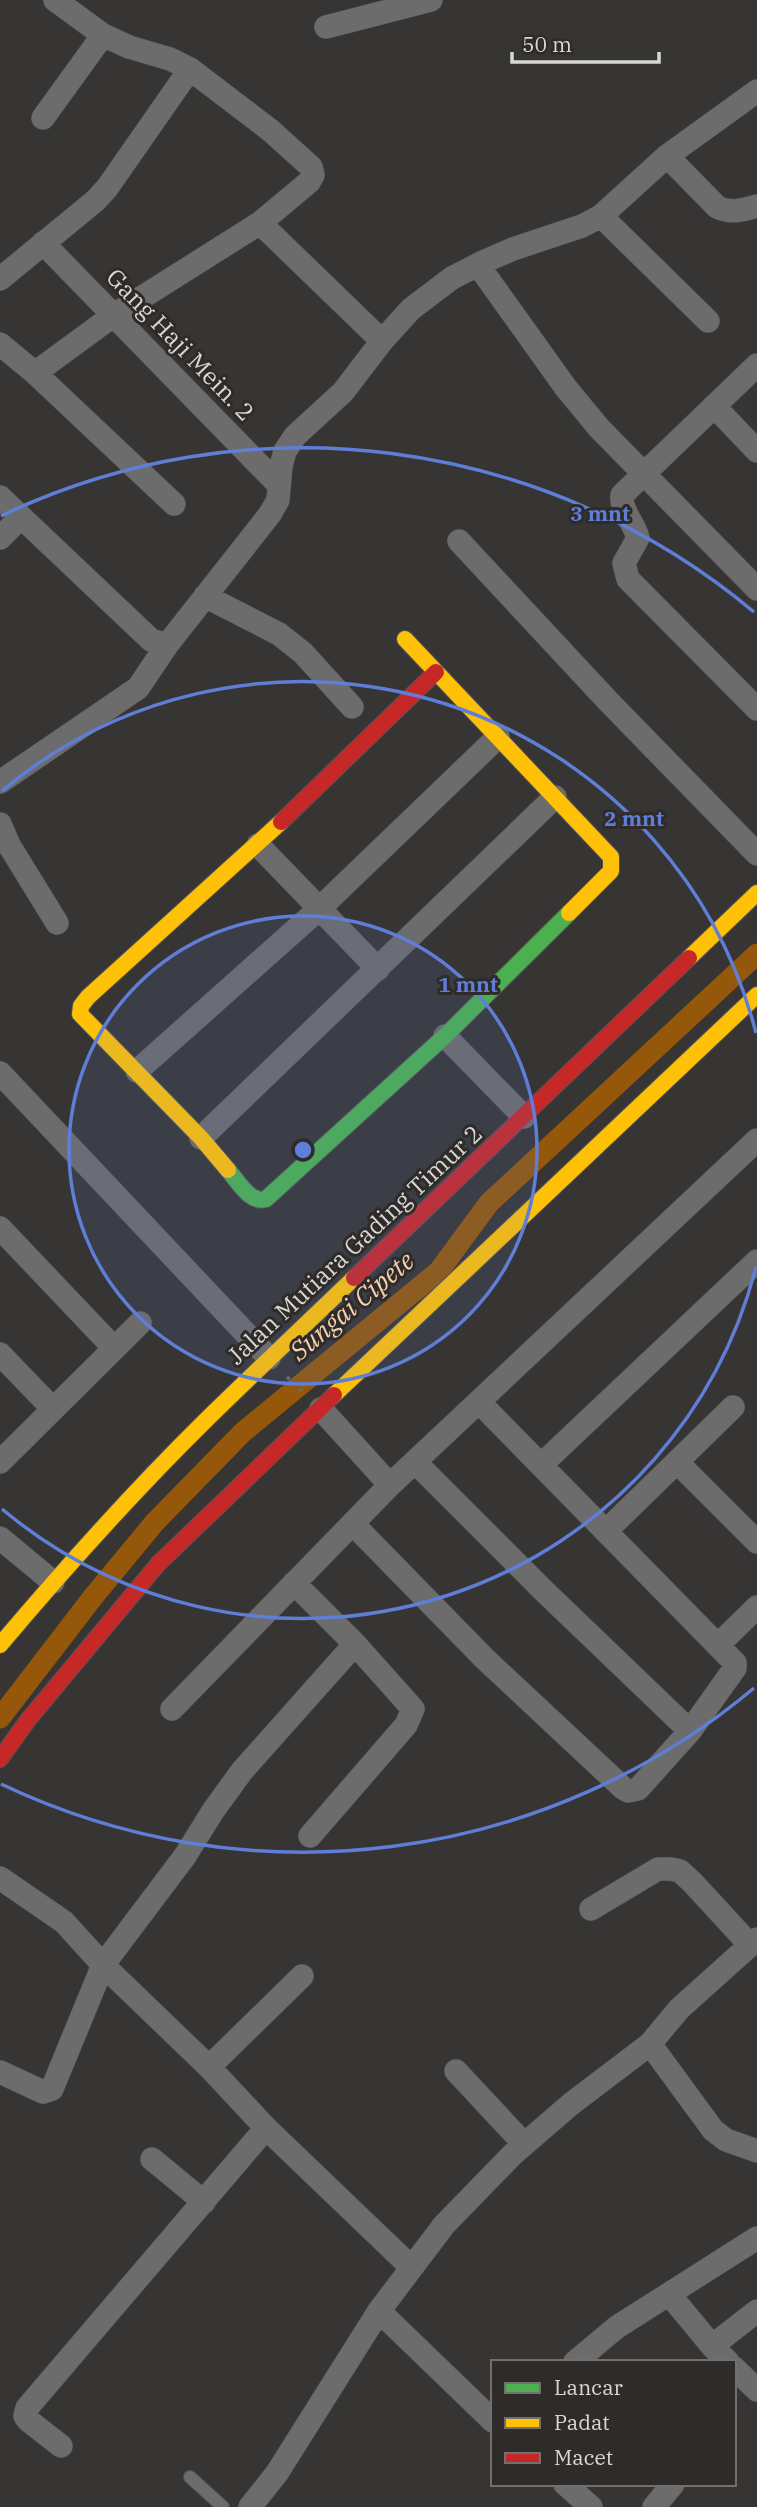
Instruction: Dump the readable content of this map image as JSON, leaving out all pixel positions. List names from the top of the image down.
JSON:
{
  "streets": {
    "street": ["Gang Haji Mein. 2", "Jalan Mutiara Gading Timur 2"]
  },
  "water": ["Sungai Cipete"],
  "legend": ["Lancar", "Padat", "Macet"],
  "scale_bar": "50 m",
  "rings": ["3 mnt", "2 mnt", "1 mnt"]
}
